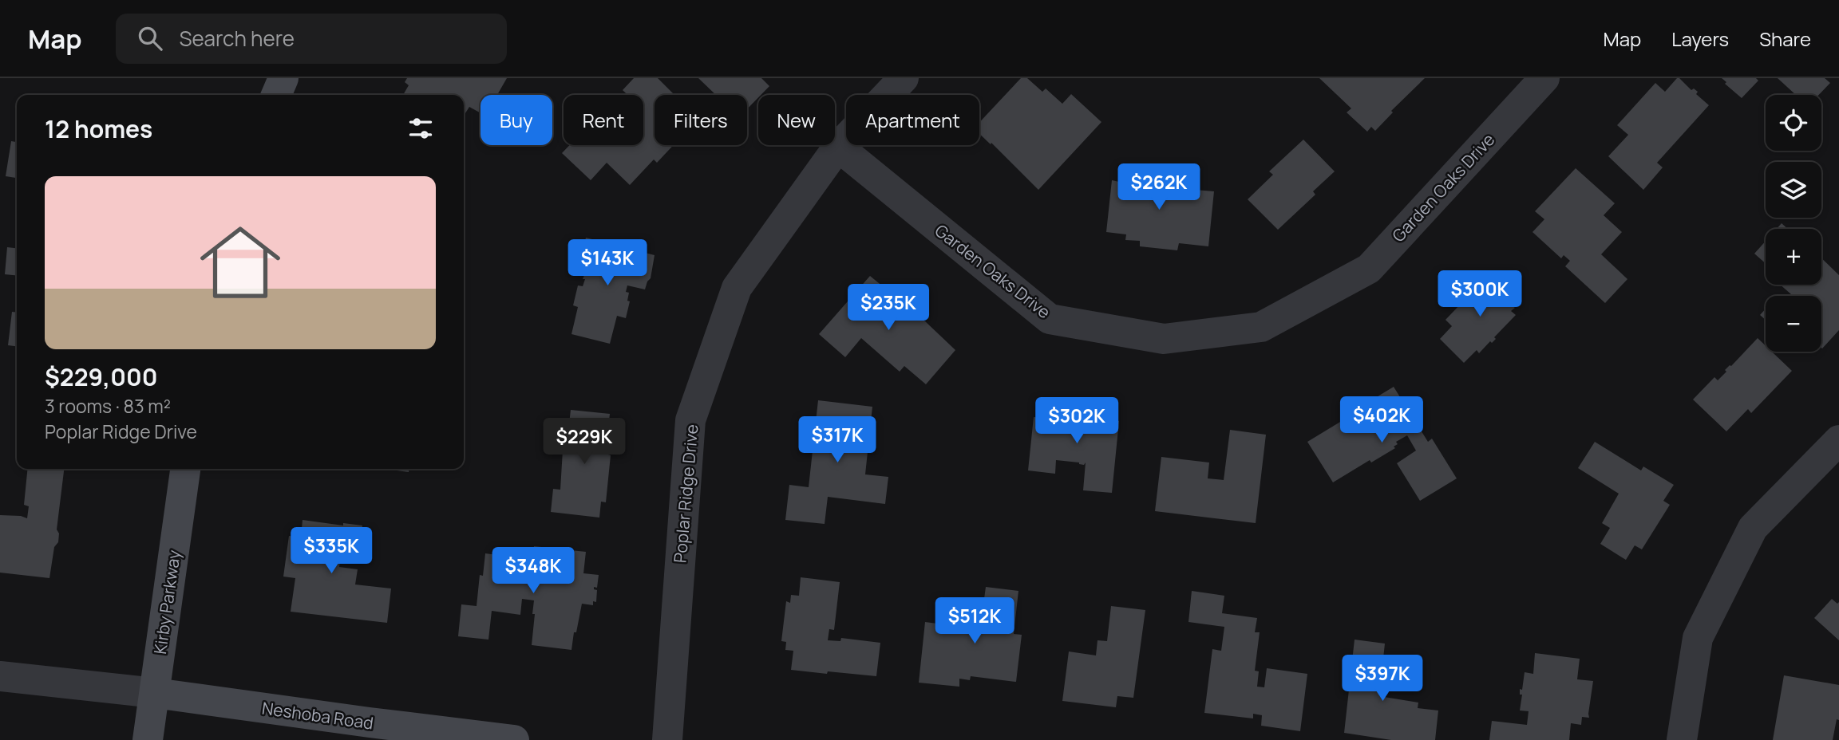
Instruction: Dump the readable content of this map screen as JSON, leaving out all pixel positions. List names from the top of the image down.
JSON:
{
  "streets": {
    "street": [
      "Garden Oaks Drive",
      "Poplar Ridge Drive",
      "Kirby Parkway",
      "Neshoba Road"
    ]
  },
  "crossings": [
    ["Garden Oaks Drive", "Poplar Ridge Drive"],
    ["Kirby Parkway", "Neshoba Road"]
  ],
  "page": {
    "header": "Map",
    "search": "Search here",
    "nav": ["Map", "Layers", "Share"],
    "map_buttons": ["+", "−"],
    "chip": [
      "Buy",
      "Rent",
      "Filters",
      "New",
      "Apartment"
    ],
    "heading": "12 homes",
    "list": [
      {
        "name": "$229,000",
        "note": "3 rooms · 83 m² · Poplar Ridge Drive"
      }
    ],
    "price": [
      "$262K",
      "$143K",
      "$300K",
      "$235K",
      "$402K",
      "$302K",
      "$317K",
      "$229K",
      "$335K",
      "$348K",
      "$512K",
      "$397K"
    ]
  }
}
